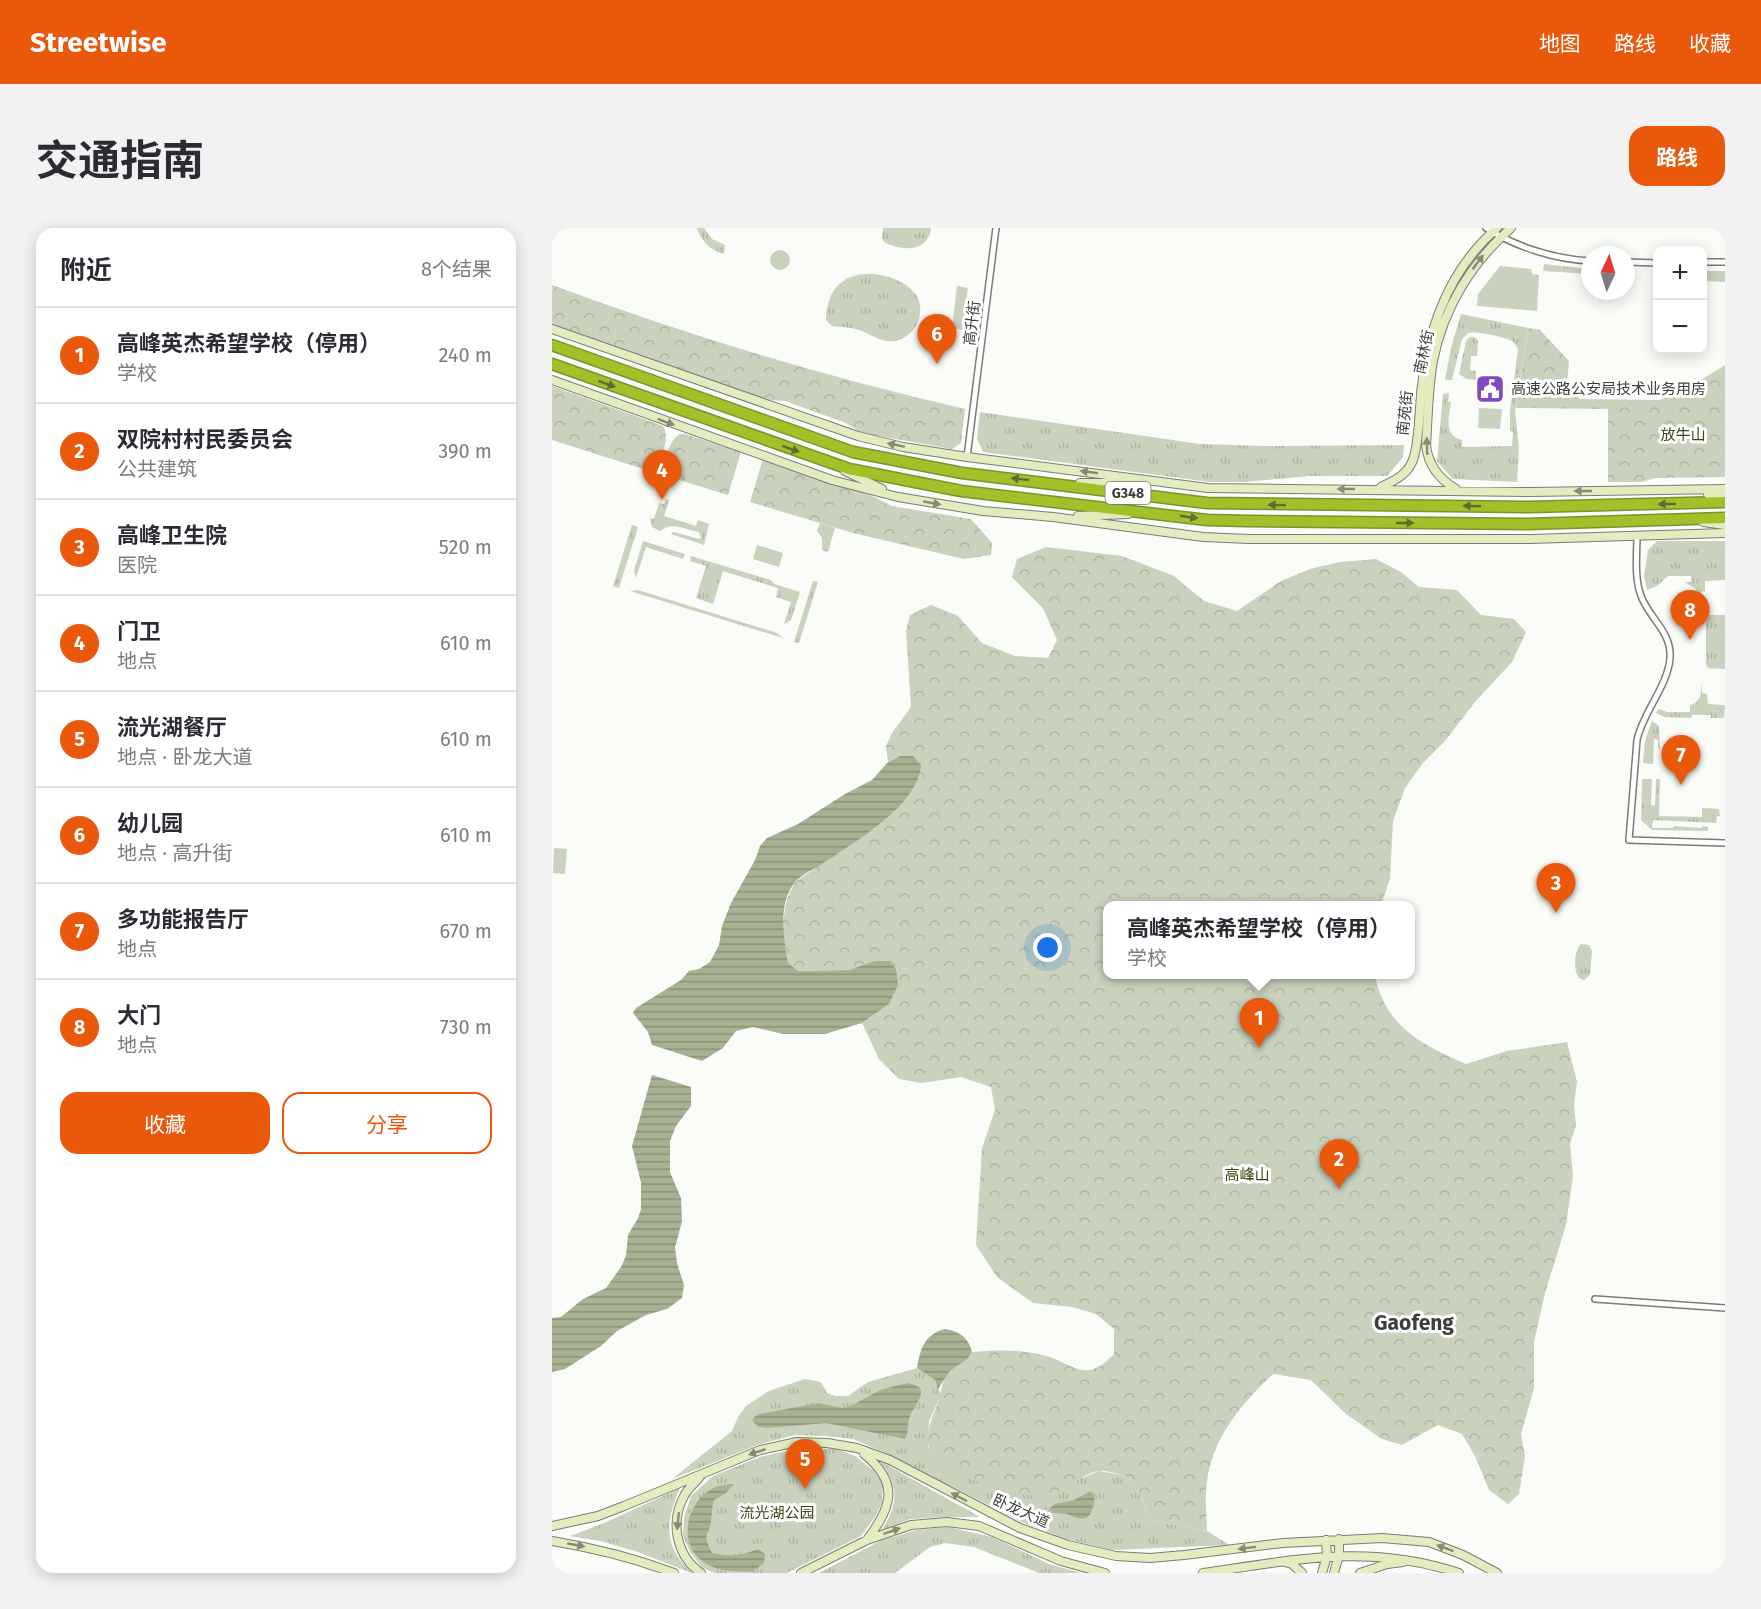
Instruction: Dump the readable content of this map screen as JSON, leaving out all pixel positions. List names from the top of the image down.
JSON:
{
  "streets": {
    "highway": ["G348"],
    "street": [
      "高升街",
      "南林街",
      "南苑街",
      "卧龙大道"
    ]
  },
  "crossings": [
    ["南林街", "南苑街"]
  ],
  "one_way": ["南林街"],
  "districts": ["Gaofeng"],
  "parks": ["放牛山", "高峰山", "流光湖公园"],
  "places": {
    "public building": ["高速公路公安局技术业务用房"]
  },
  "north": "top",
  "page": {
    "header": "Streetwise",
    "nav": ["地图", "路线", "收藏"],
    "title": "交通指南",
    "buttons": [
      "路线",
      ["收藏", "分享"]
    ],
    "heading": ["附近", "8个结果"],
    "map_buttons": ["+", "−"],
    "list": [
      {
        "mark": "1",
        "name": "高峰英杰希望学校（停用）",
        "note": "学校",
        "value": "240 m"
      },
      {
        "mark": "2",
        "name": "双院村村民委员会",
        "note": "公共建筑",
        "value": "390 m"
      },
      {
        "mark": "3",
        "name": "高峰卫生院",
        "note": "医院",
        "value": "520 m"
      },
      {
        "mark": "4",
        "name": "门卫",
        "note": "地点",
        "value": "610 m"
      },
      {
        "mark": "5",
        "name": "流光湖餐厅",
        "note": "地点 · 卧龙大道",
        "value": "610 m"
      },
      {
        "mark": "6",
        "name": "幼儿园",
        "note": "地点 · 高升街",
        "value": "610 m"
      },
      {
        "mark": "7",
        "name": "多功能报告厅",
        "note": "地点",
        "value": "670 m"
      },
      {
        "mark": "8",
        "name": "大门",
        "note": "地点",
        "value": "730 m"
      }
    ],
    "pins": [
      "6",
      "4",
      "8",
      "7",
      "3",
      "1",
      "2",
      "5"
    ],
    "popup": ["高峰英杰希望学校（停用）", "学校"]
  }
}
